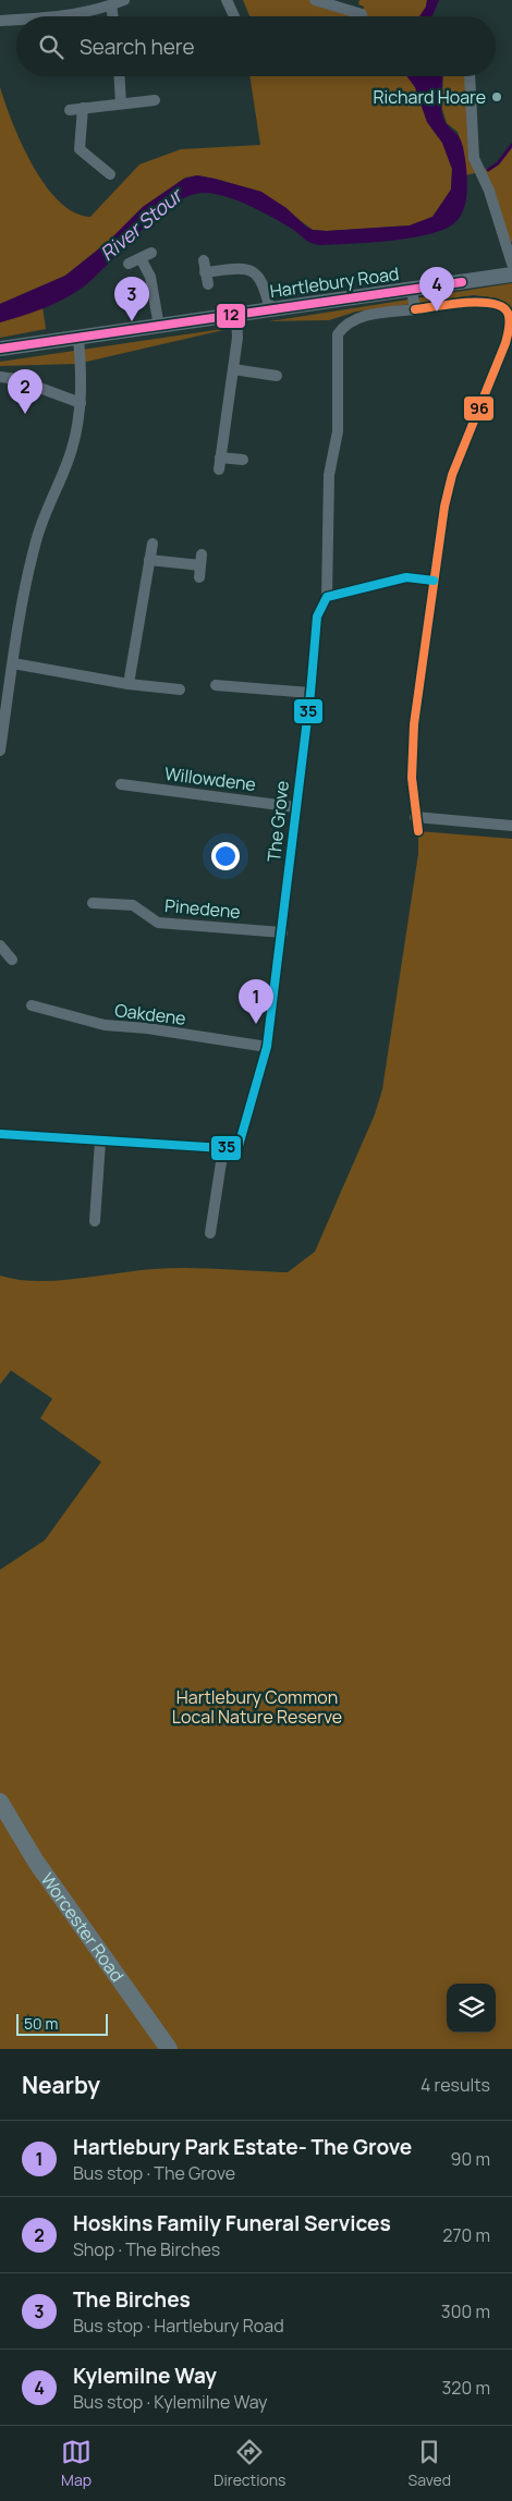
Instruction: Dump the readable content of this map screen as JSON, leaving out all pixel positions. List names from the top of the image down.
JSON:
{
  "streets": {
    "main road": ["Hartlebury Road", "Worcester Road"],
    "street": [
      "Willowdene",
      "The Grove",
      "Pinedene",
      "Oakdene"
    ]
  },
  "crossings": [
    ["Willowdene", "The Grove"],
    ["The Grove", "Pinedene"],
    ["The Grove", "Oakdene"]
  ],
  "water": ["River Stour"],
  "parks": ["Hartlebury Common Local Nature Reserve"],
  "places": ["Richard Hoare"],
  "lines": ["transit line 12", "transit line 96", "transit line 35"],
  "scale_bar": "50 m",
  "page": {
    "search": "Search here",
    "pins": [
      "4",
      "3",
      "2",
      "1"
    ],
    "scale": "50 m",
    "heading": ["Nearby", "4 results"],
    "list": [
      {
        "mark": "1",
        "name": "Hartlebury Park Estate- The Grove",
        "note": "Bus stop · The Grove",
        "value": "90 m"
      },
      {
        "mark": "2",
        "name": "Hoskins Family Funeral Services",
        "note": "Shop · The Birches",
        "value": "270 m"
      },
      {
        "mark": "3",
        "name": "The Birches",
        "note": "Bus stop · Hartlebury Road",
        "value": "300 m"
      },
      {
        "mark": "4",
        "name": "Kylemilne Way",
        "note": "Bus stop · Kylemilne Way",
        "value": "320 m"
      }
    ],
    "nav": ["Map", "Directions", "Saved"]
  }
}
